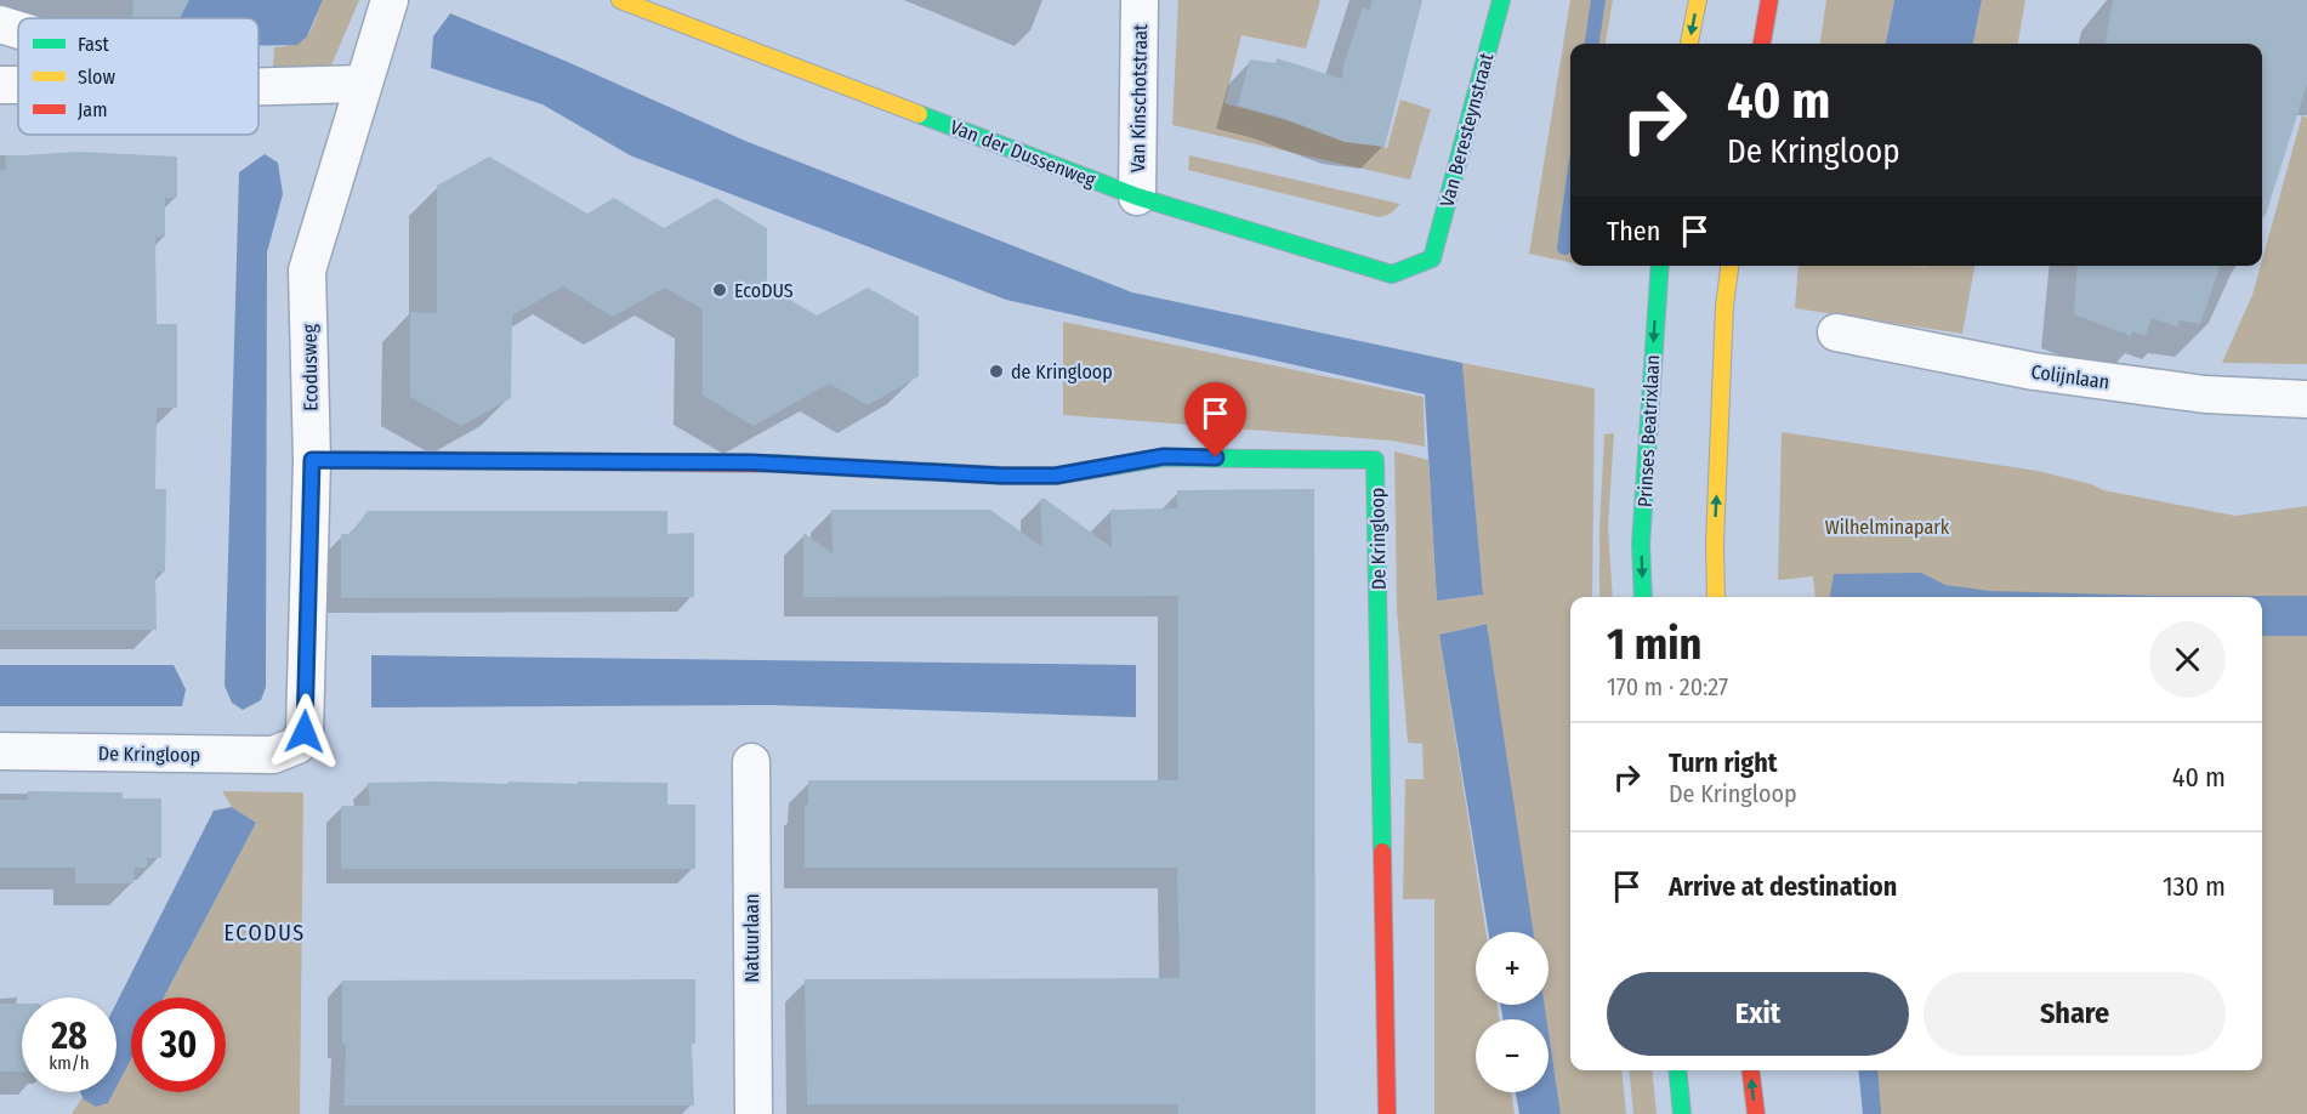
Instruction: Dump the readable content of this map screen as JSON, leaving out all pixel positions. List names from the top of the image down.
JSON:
{
  "streets": {
    "street": [
      "Van Kinschotstraat",
      "Van Beresteynstraat",
      "Van der Dussenweg",
      "Ecodusweg",
      "Colijnlaan",
      "Prinses Beatrixlaan",
      "De Kringloop",
      "Natuurlaan"
    ]
  },
  "crossings": [
    ["Van Kinschotstraat", "Van der Dussenweg"],
    ["Van Beresteynstraat", "Van der Dussenweg"],
    ["Ecodusweg", "De Kringloop"]
  ],
  "districts": ["ECODUS"],
  "parks": ["Wilhelminapark"],
  "places": ["EcoDUS", "de Kringloop"],
  "legend": ["Fast", "Slow", "Jam"],
  "page": {
    "turn": ["40 m", "De Kringloop"],
    "then": "Then",
    "heading": ["1 min", "170 m · 20:27"],
    "list": [
      {
        "name": "Turn right",
        "note": "De Kringloop",
        "value": "40 m"
      },
      {
        "name": "Arrive at destination",
        "value": "130 m"
      }
    ],
    "map_buttons": ["+", "−"],
    "buttons": ["Exit", "Share"],
    "speed": "28 km/h",
    "limit": "30"
  }
}
